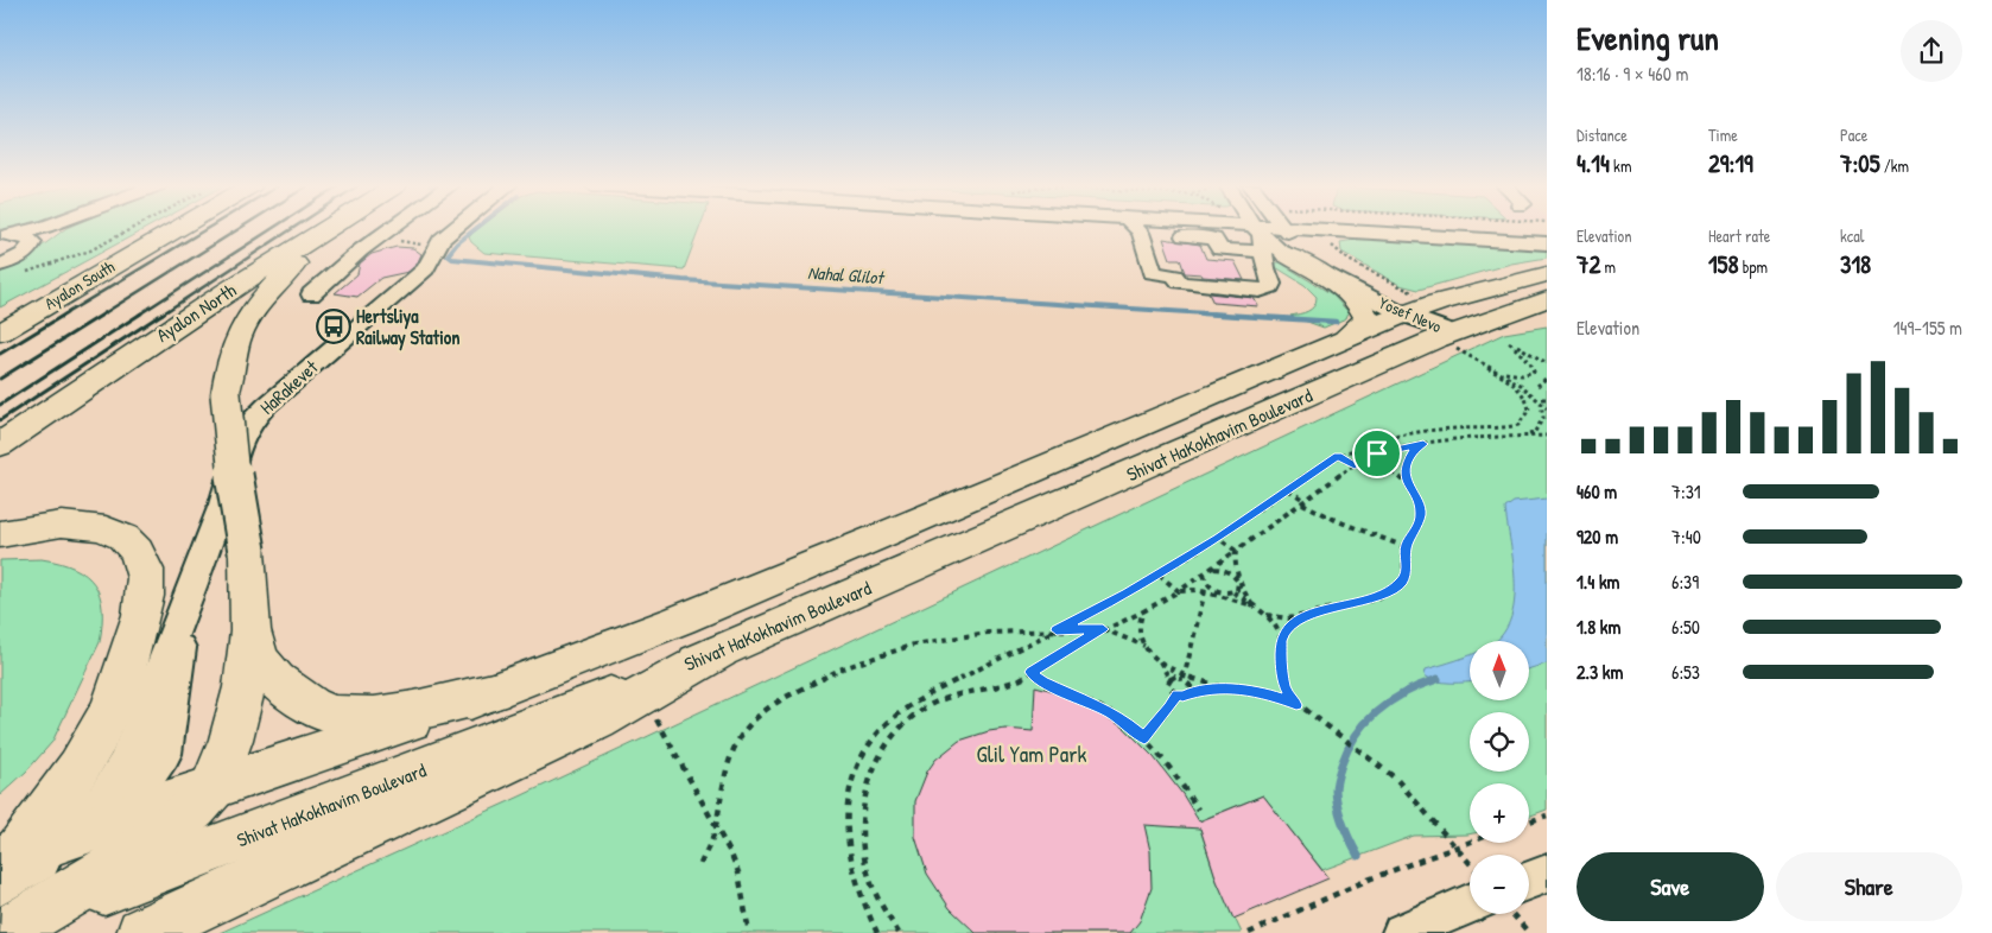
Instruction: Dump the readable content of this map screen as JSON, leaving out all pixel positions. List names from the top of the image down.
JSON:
{
  "streets": {
    "main road": ["Ayalon South", "Ayalon North", "Shivat HaKokhavim Boulevard"],
    "street": ["Yosef Nevo", "HaRakevet"]
  },
  "crossings": [
    ["Yosef Nevo", "Shivat HaKokhavim Boulevard"],
    ["HaRakevet", "Shivat HaKokhavim Boulevard"]
  ],
  "water": ["Nahal Glilot"],
  "parks": ["Glil Yam Park"],
  "places": {
    "bus stop": ["Hertsliya Railway Station"]
  },
  "north": "top",
  "page": {
    "heading": ["Evening run", "18:16 · 9 × 460 m"],
    "stats": [
      ["Distance", "4.14 km"],
      ["Time", "29:19"],
      ["Pace", "7:05 /km"],
      ["Elevation", "72 m"],
      ["Heart rate", "158 bpm"],
      ["kcal", "318"]
    ],
    "chart": ["Elevation", "149–155 m"],
    "list": [
      {
        "name": "460 m",
        "note": "7:31"
      },
      {
        "name": "920 m",
        "note": "7:40"
      },
      {
        "name": "1.4 km",
        "note": "6:39"
      },
      {
        "name": "1.8 km",
        "note": "6:50"
      },
      {
        "name": "2.3 km",
        "note": "6:53"
      }
    ],
    "map_buttons": ["+", "−"],
    "buttons": ["Save", "Share"]
  }
}
